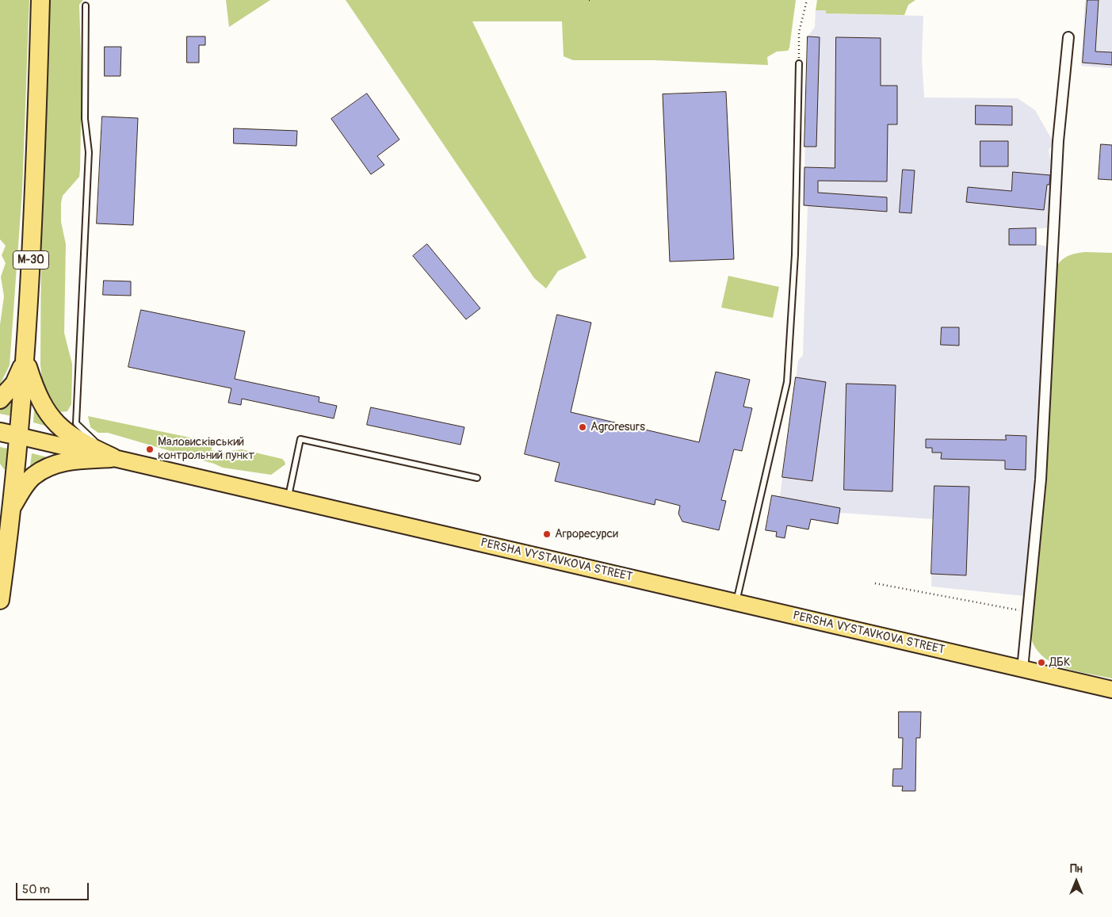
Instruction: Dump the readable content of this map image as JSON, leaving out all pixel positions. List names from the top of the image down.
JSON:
{
  "streets": {
    "highway": ["М-30", "PERSHA VYSTAVKOVA STREET"]
  },
  "crossings": [
    ["М-30", "PERSHA VYSTAVKOVA STREET"]
  ],
  "places": [
    "Agroresurs",
    "Маловисківський контрольний пункт",
    "Агроресурси",
    "ДБК"
  ],
  "scale_bar": "50 m",
  "north": "top"
}
